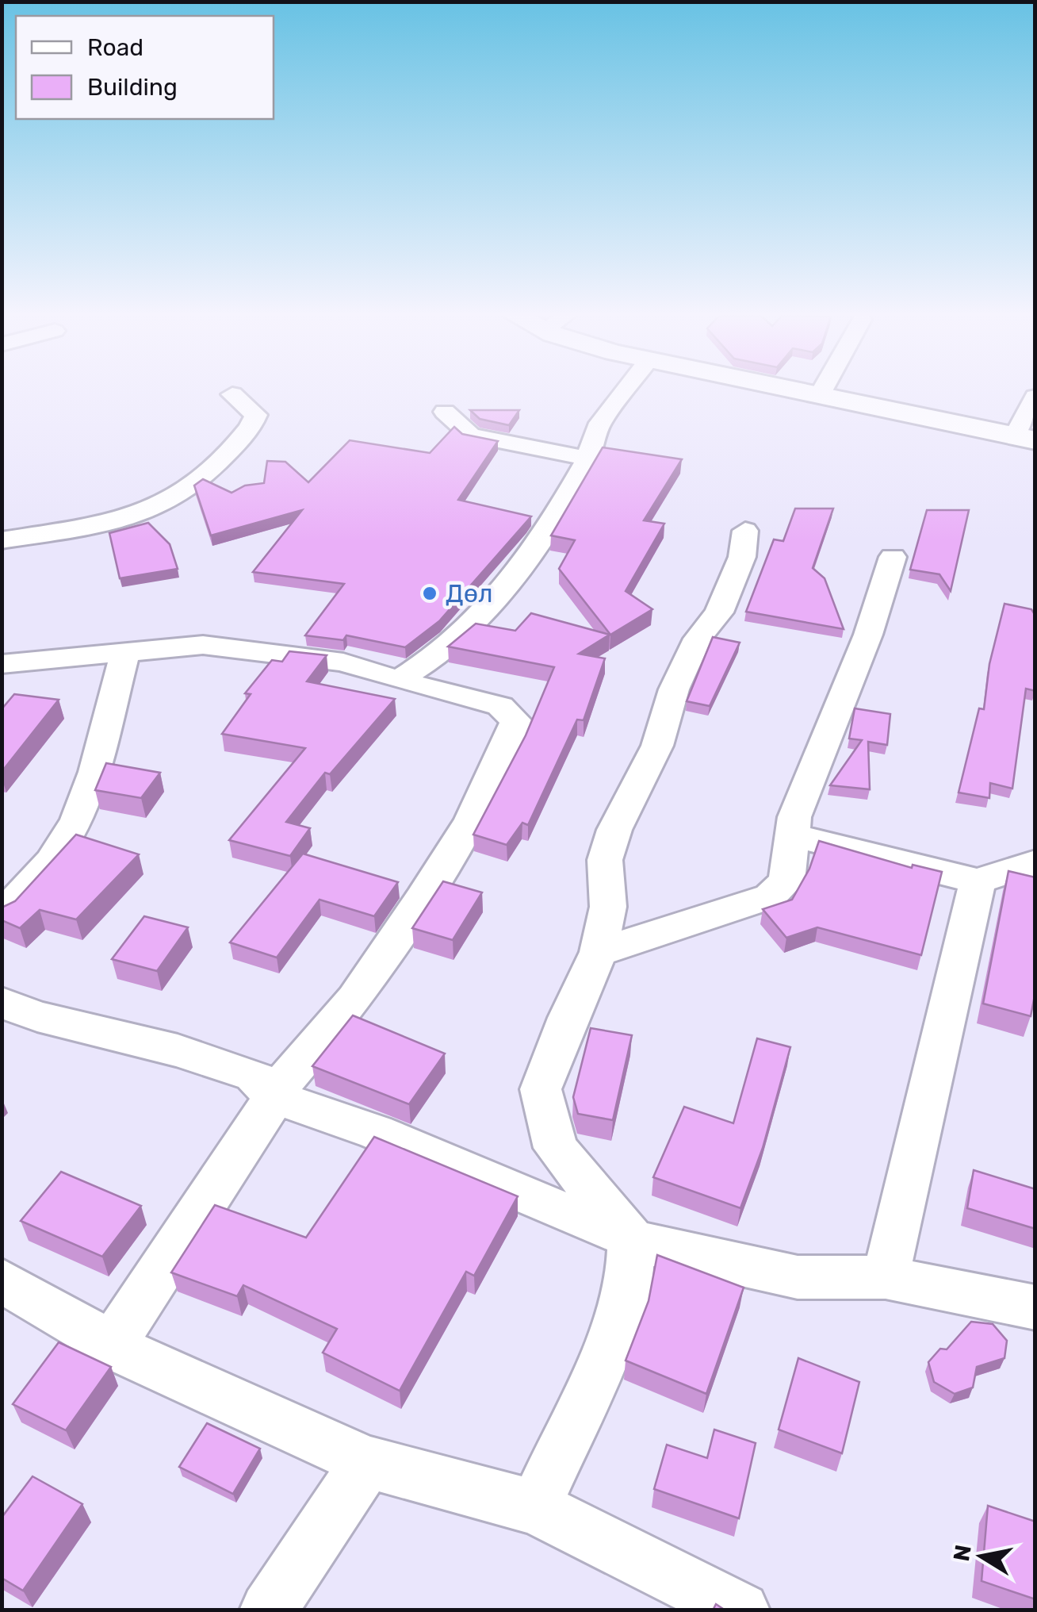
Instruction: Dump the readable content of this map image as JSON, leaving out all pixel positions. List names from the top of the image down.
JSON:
{
  "places": ["Дөл"],
  "legend": ["Road", "Building"],
  "north": "left"
}
